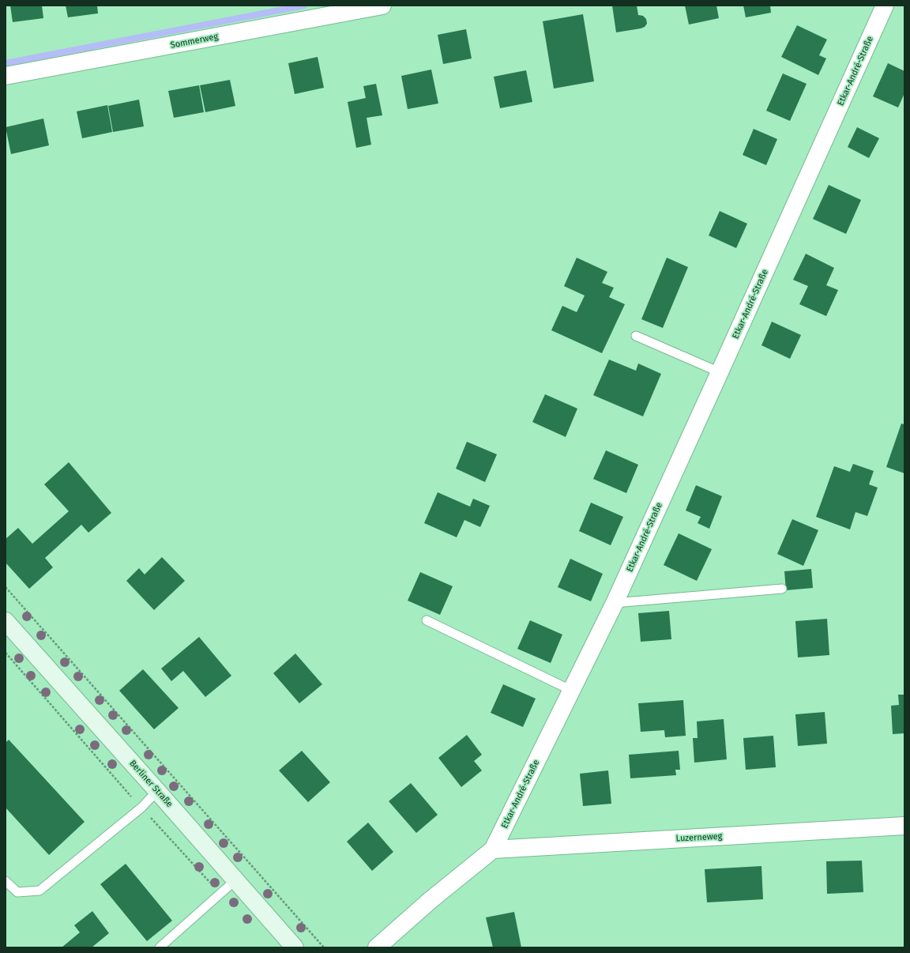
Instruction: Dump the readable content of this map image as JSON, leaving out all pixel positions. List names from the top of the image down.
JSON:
{
  "streets": {
    "street": [
      "Sommerweg",
      "Etkar-André-Straße",
      "Berliner Straße",
      "Luzerneweg"
    ]
  },
  "crossings": [
    ["Etkar-André-Straße", "Luzerneweg"]
  ]
}
